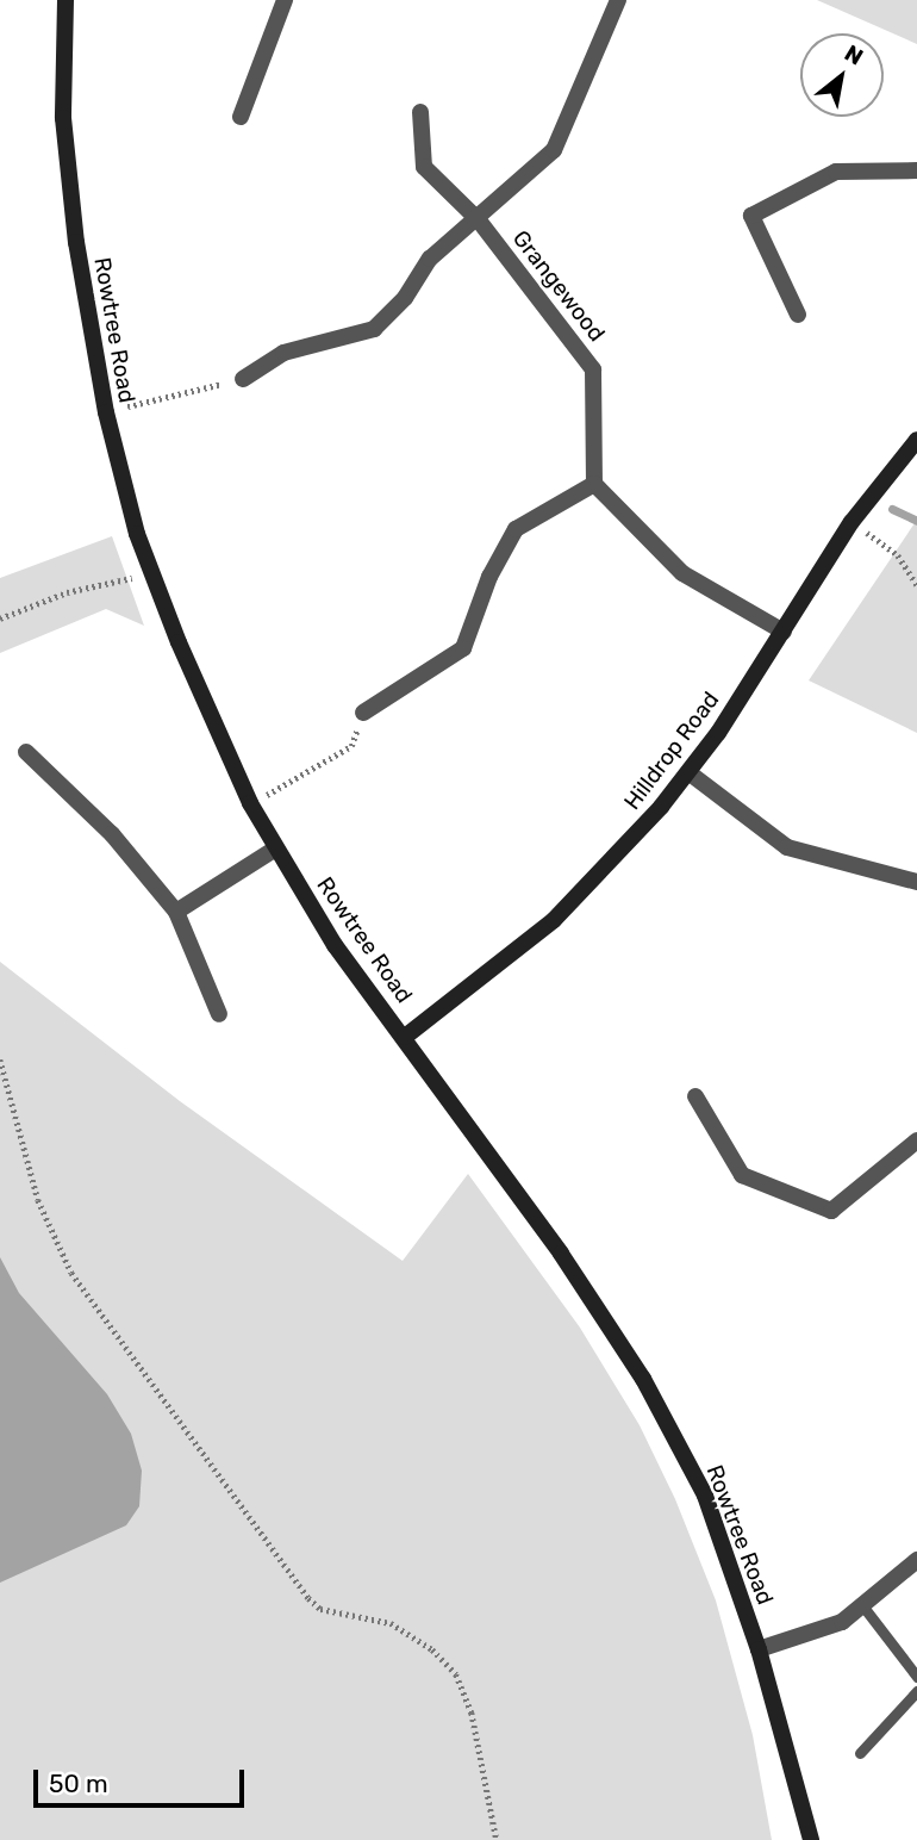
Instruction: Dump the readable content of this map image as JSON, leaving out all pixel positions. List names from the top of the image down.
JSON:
{
  "streets": {
    "street": ["Grangewood", "Rowtree Road", "Hilldrop Road"]
  },
  "crossings": [
    ["Rowtree Road", "Hilldrop Road"]
  ],
  "scale_bar": "50 m",
  "north": "top right"
}
